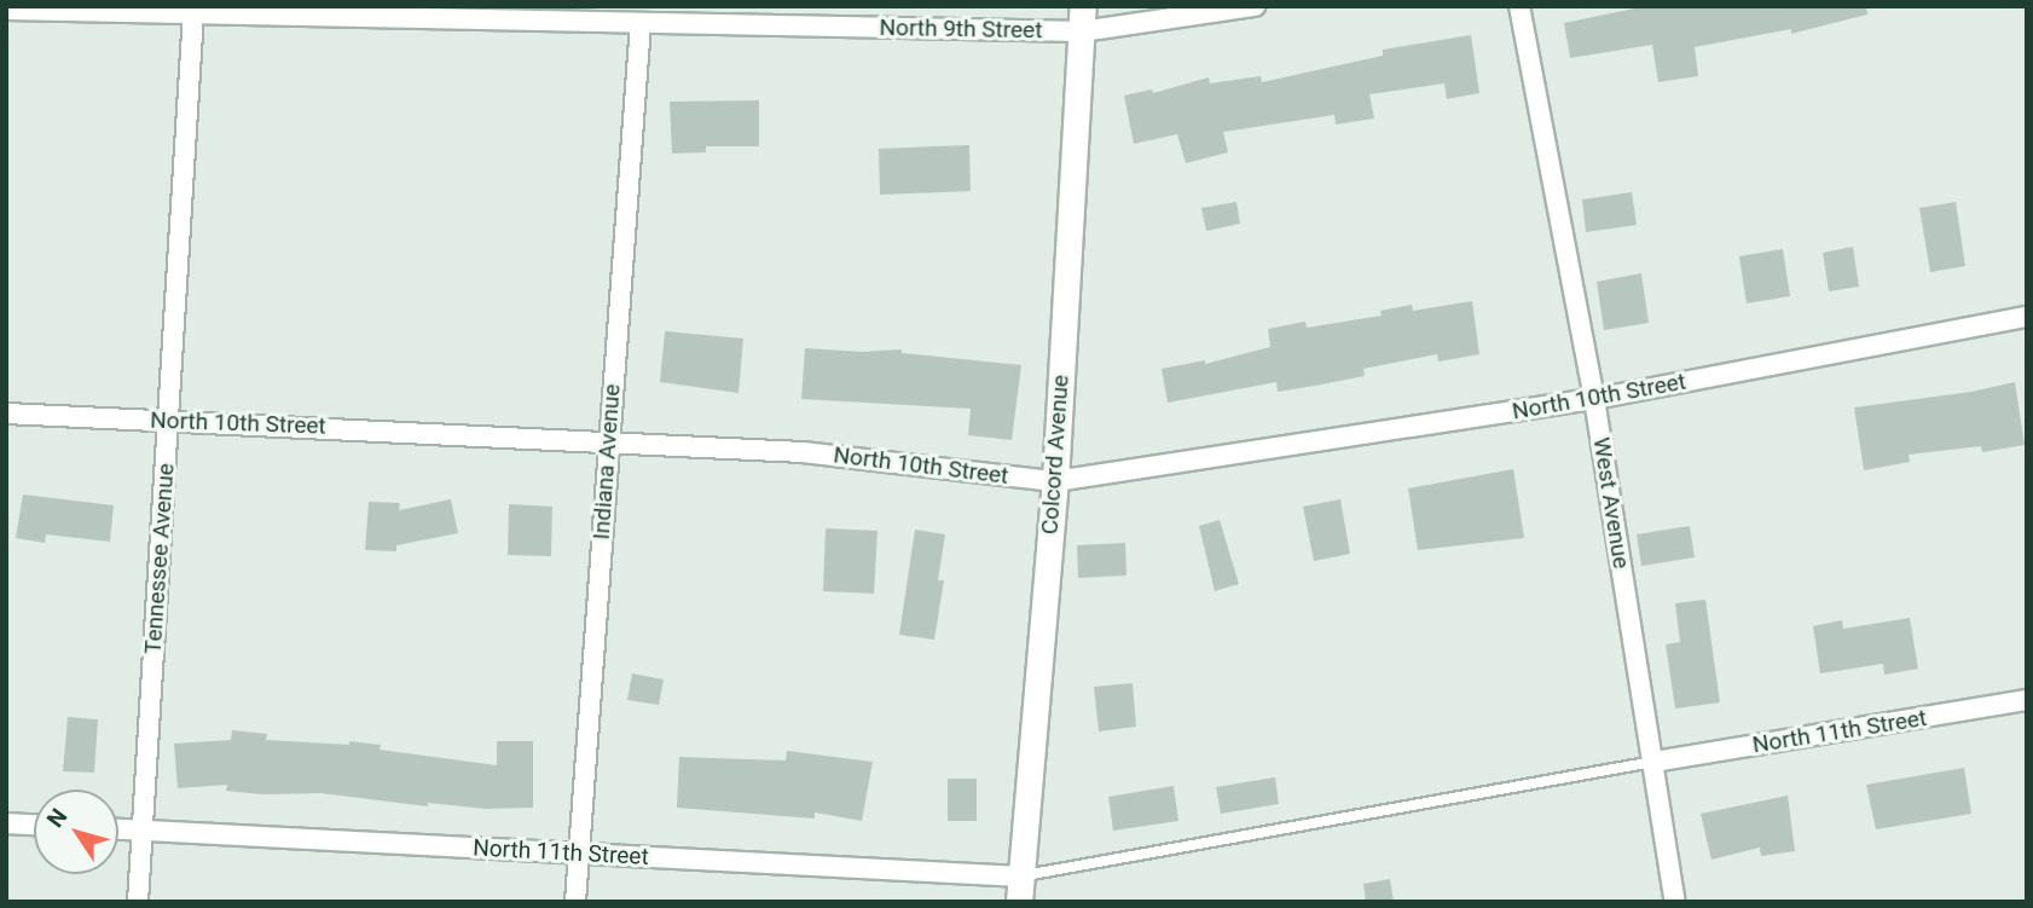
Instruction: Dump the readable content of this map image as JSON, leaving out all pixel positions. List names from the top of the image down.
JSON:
{
  "streets": {
    "street": [
      "North 9th Street",
      "North 10th Street",
      "Colcord Avenue",
      "Indiana Avenue",
      "West Avenue",
      "Tennessee Avenue",
      "North 11th Street"
    ]
  },
  "crossings": [
    ["North 9th Street", "Colcord Avenue"],
    ["North 9th Street", "Indiana Avenue"],
    ["North 9th Street", "Tennessee Avenue"],
    ["North 10th Street", "Colcord Avenue"],
    ["North 10th Street", "Indiana Avenue"],
    ["North 10th Street", "West Avenue"],
    ["North 10th Street", "Tennessee Avenue"],
    ["Colcord Avenue", "North 11th Street"],
    ["Indiana Avenue", "North 11th Street"],
    ["West Avenue", "North 11th Street"],
    ["Tennessee Avenue", "North 11th Street"]
  ],
  "north": "top left"
}
